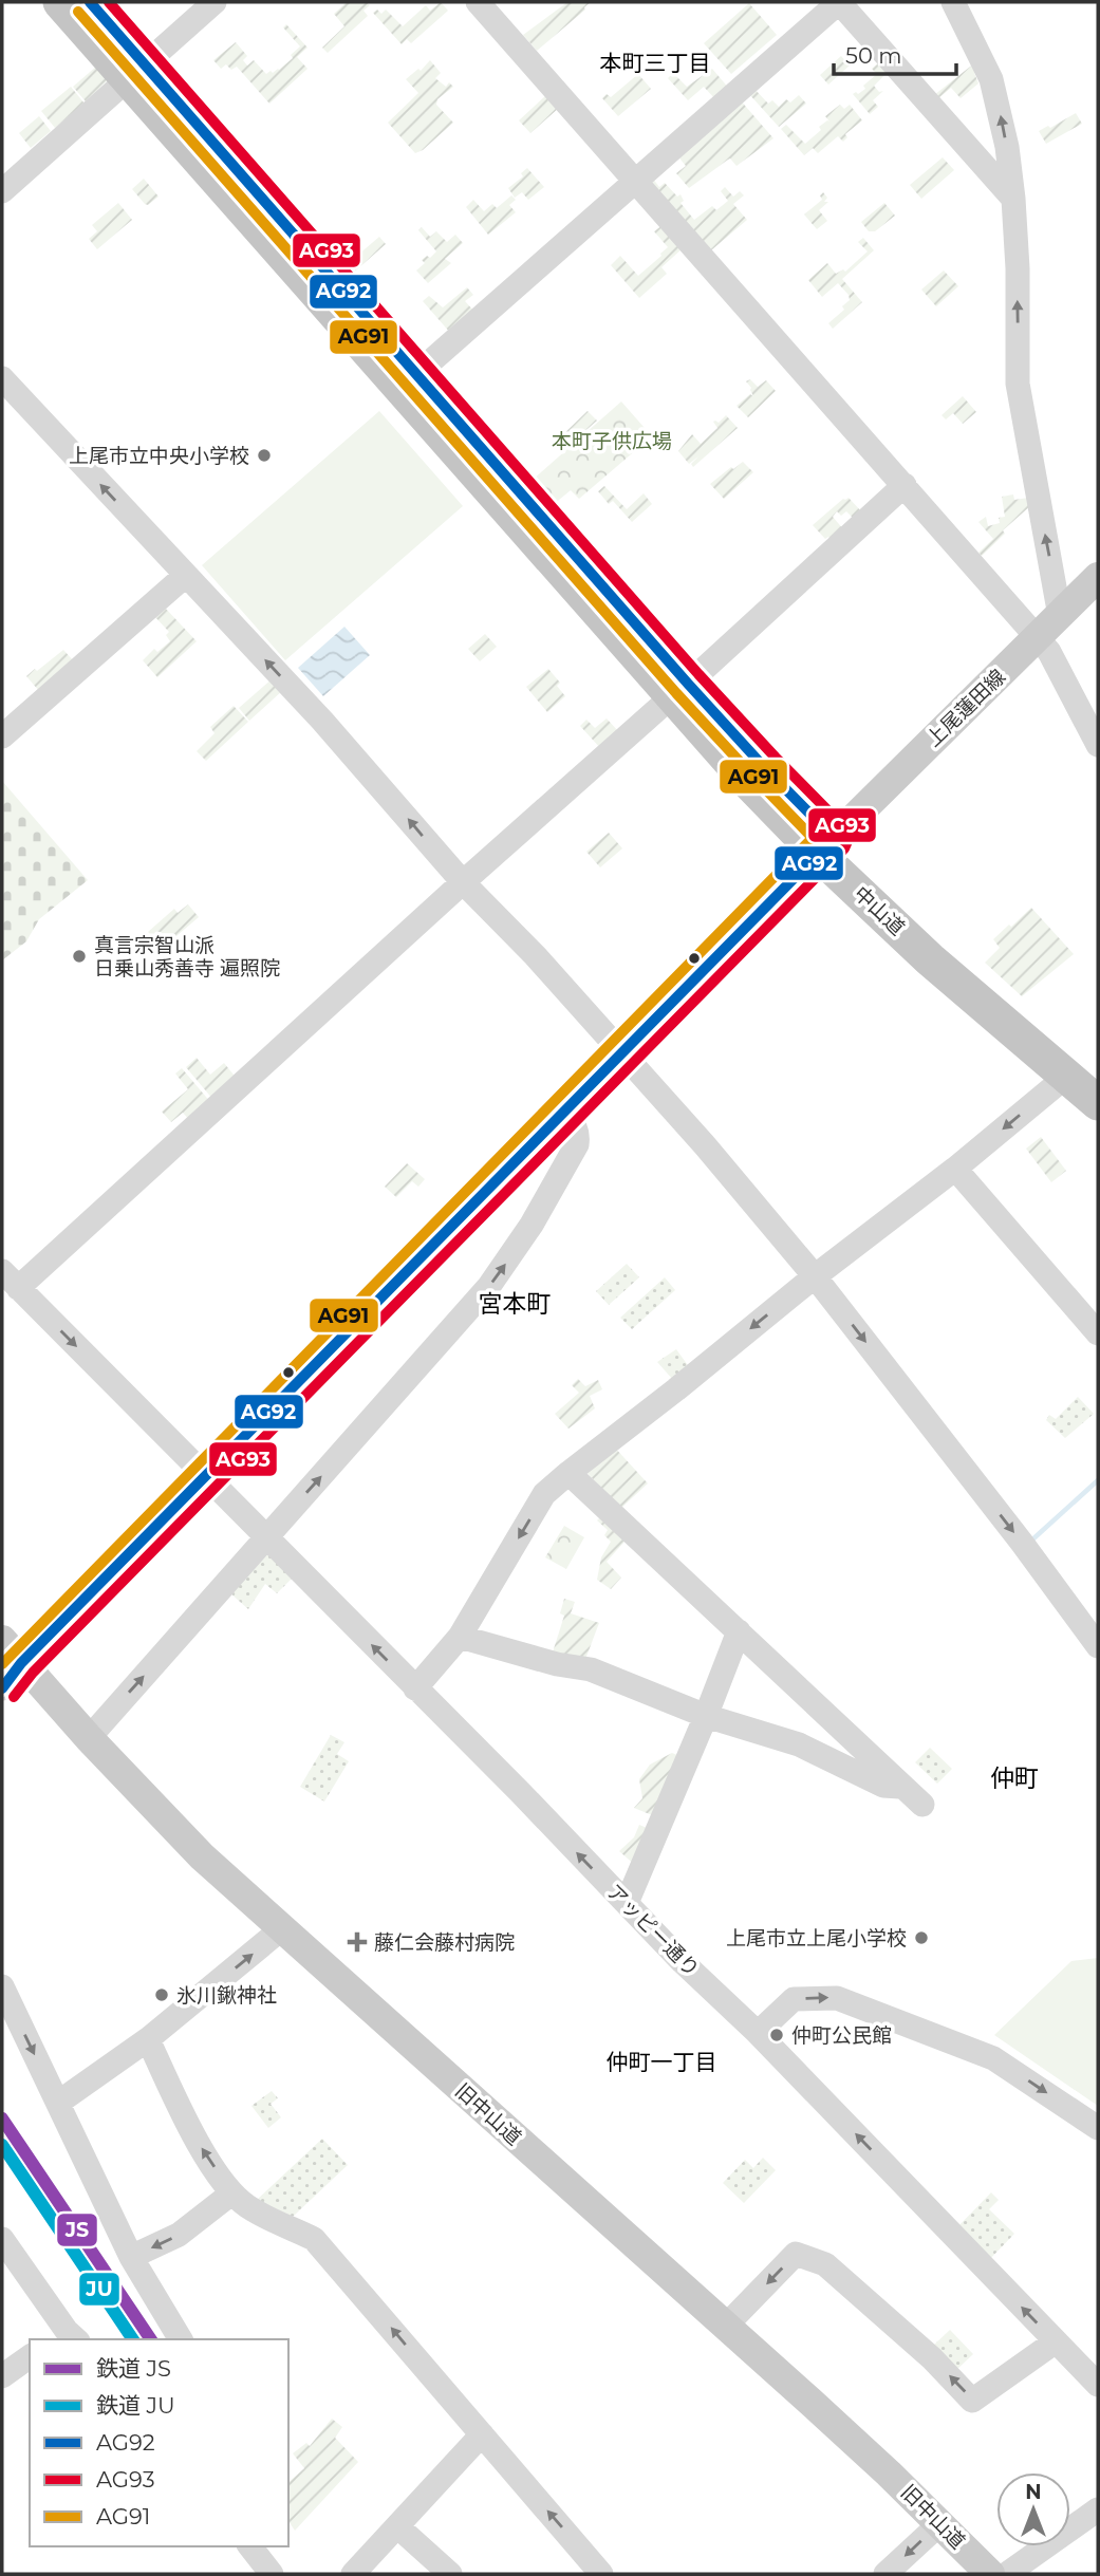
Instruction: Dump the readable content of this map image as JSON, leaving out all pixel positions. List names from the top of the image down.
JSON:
{
  "streets": {
    "highway": ["中山道"],
    "main road": ["上尾蓮田線", "旧中山道"],
    "street": ["アッピー通り"]
  },
  "crossings": [
    ["上尾蓮田線", "中山道"],
    ["上尾蓮田線", "アッピー通り"],
    ["上尾蓮田線", "旧中山道"]
  ],
  "districts": [
    "本町三丁目",
    "宮本町",
    "仲町",
    "仲町一丁目"
  ],
  "parks": ["本町子供広場"],
  "places": {
    "other": [
      "上尾市立中央小学校",
      "真言宗智山派 日乗山秀善寺 遍照院",
      "上尾市立上尾小学校",
      "氷川鍬神社",
      "仲町公民館"
    ],
    "health": ["藤仁会藤村病院"]
  },
  "lines": [
    "transit line AG92",
    "transit line AG93",
    "transit line AG91",
    "rail line JS",
    "rail line JU"
  ],
  "legend": [
    "鉄道 JS",
    "鉄道 JU",
    "AG92",
    "AG93",
    "AG91"
  ],
  "scale_bar": "50 m",
  "north": "top"
}
